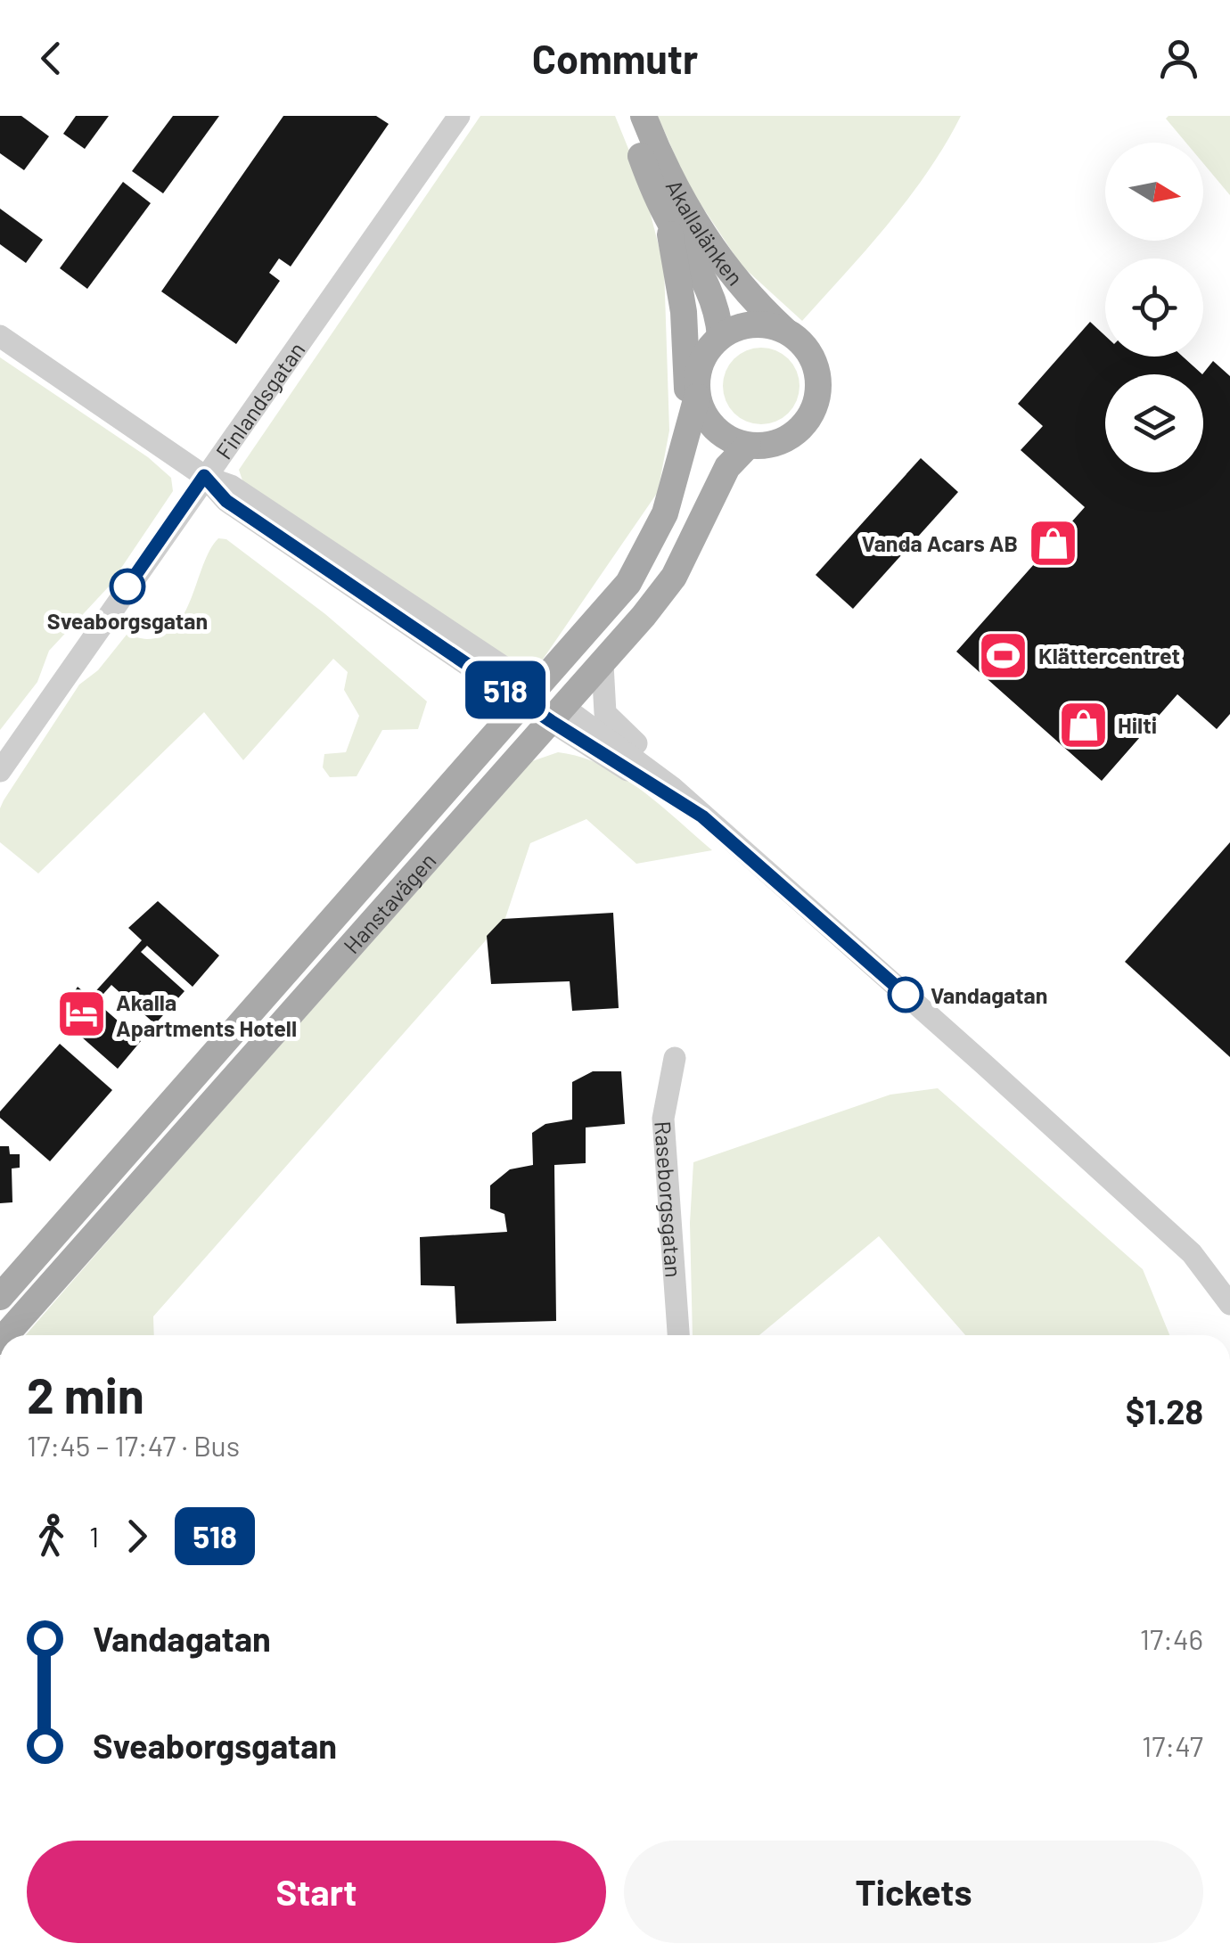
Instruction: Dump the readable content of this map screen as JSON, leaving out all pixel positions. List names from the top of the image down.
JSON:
{
  "streets": {
    "main road": ["Akallalänken", "Hanstavägen"],
    "street": ["Finlandsgatan", "Raseborgsgatan"]
  },
  "crossings": [
    ["Akallalänken", "Hanstavägen"]
  ],
  "places": {
    "shop": ["Vanda Acars AB", "Hilti"],
    "other": ["Sveaborgsgatan", "Vandagatan"],
    "sports": ["Klättercentret"],
    "hotel": ["Akalla Apartments Hotell"]
  },
  "lines": ["bus line 518"],
  "north": "right",
  "page": {
    "header": "Commutr",
    "on_map": "518",
    "heading": ["2 min", "17:45 – 17:47 · Bus", "$1.28"],
    "legs": ["1", "518"],
    "list": [
      {
        "name": "Vandagatan",
        "value": "17:46"
      },
      {
        "name": "Sveaborgsgatan",
        "value": "17:47"
      }
    ],
    "buttons": ["Start", "Tickets"]
  }
}
